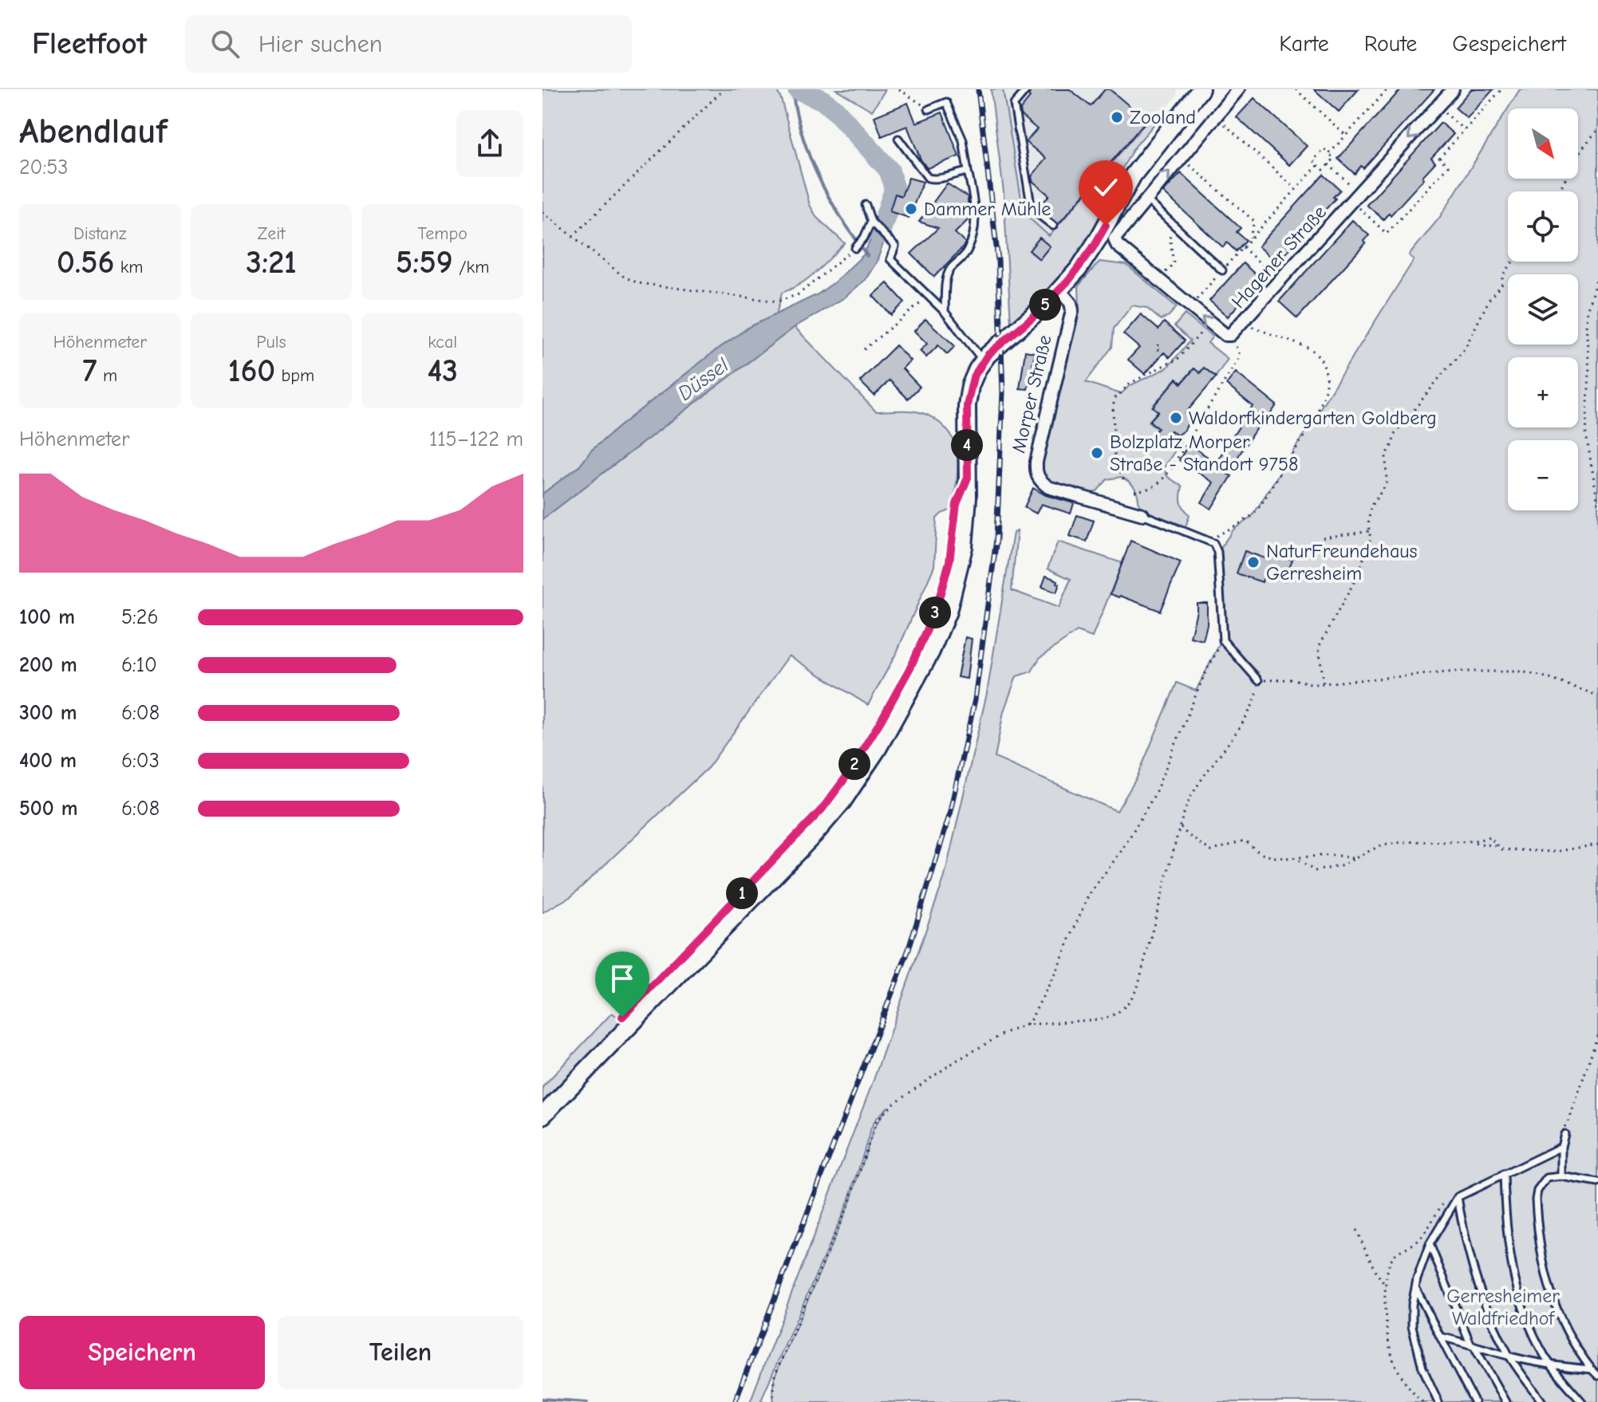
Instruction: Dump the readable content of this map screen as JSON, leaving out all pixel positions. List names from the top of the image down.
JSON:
{
  "streets": {
    "main road": ["Morper Straße"],
    "street": ["Hagener Straße"]
  },
  "water": ["Düssel"],
  "parks": ["Gerresheimer Waldfriedhof"],
  "places": [
    "Zooland",
    "Dammer Mühle",
    "Waldorfkindergarten Goldberg",
    "Bolzplatz Morper Straße - Standort 9758",
    "NaturFreundehaus Gerresheim"
  ],
  "north": "bottom right",
  "page": {
    "header": "Fleetfoot",
    "search": "Hier suchen",
    "nav": ["Karte", "Route", "Gespeichert"],
    "heading": ["Abendlauf", "20:53"],
    "map_buttons": ["+", "−"],
    "stats": [
      ["Distanz", "0.56 km"],
      ["Zeit", "3:21"],
      ["Tempo", "5:59 /km"],
      ["Höhenmeter", "7 m"],
      ["Puls", "160 bpm"],
      ["kcal", "43"]
    ],
    "pins": [
      "5",
      "4",
      "3",
      "2",
      "1"
    ],
    "chart": ["Höhenmeter", "115–122 m"],
    "list": [
      {
        "name": "100 m",
        "note": "5:26"
      },
      {
        "name": "200 m",
        "note": "6:10"
      },
      {
        "name": "300 m",
        "note": "6:08"
      },
      {
        "name": "400 m",
        "note": "6:03"
      },
      {
        "name": "500 m",
        "note": "6:08"
      }
    ],
    "buttons": ["Speichern", "Teilen"]
  }
}
